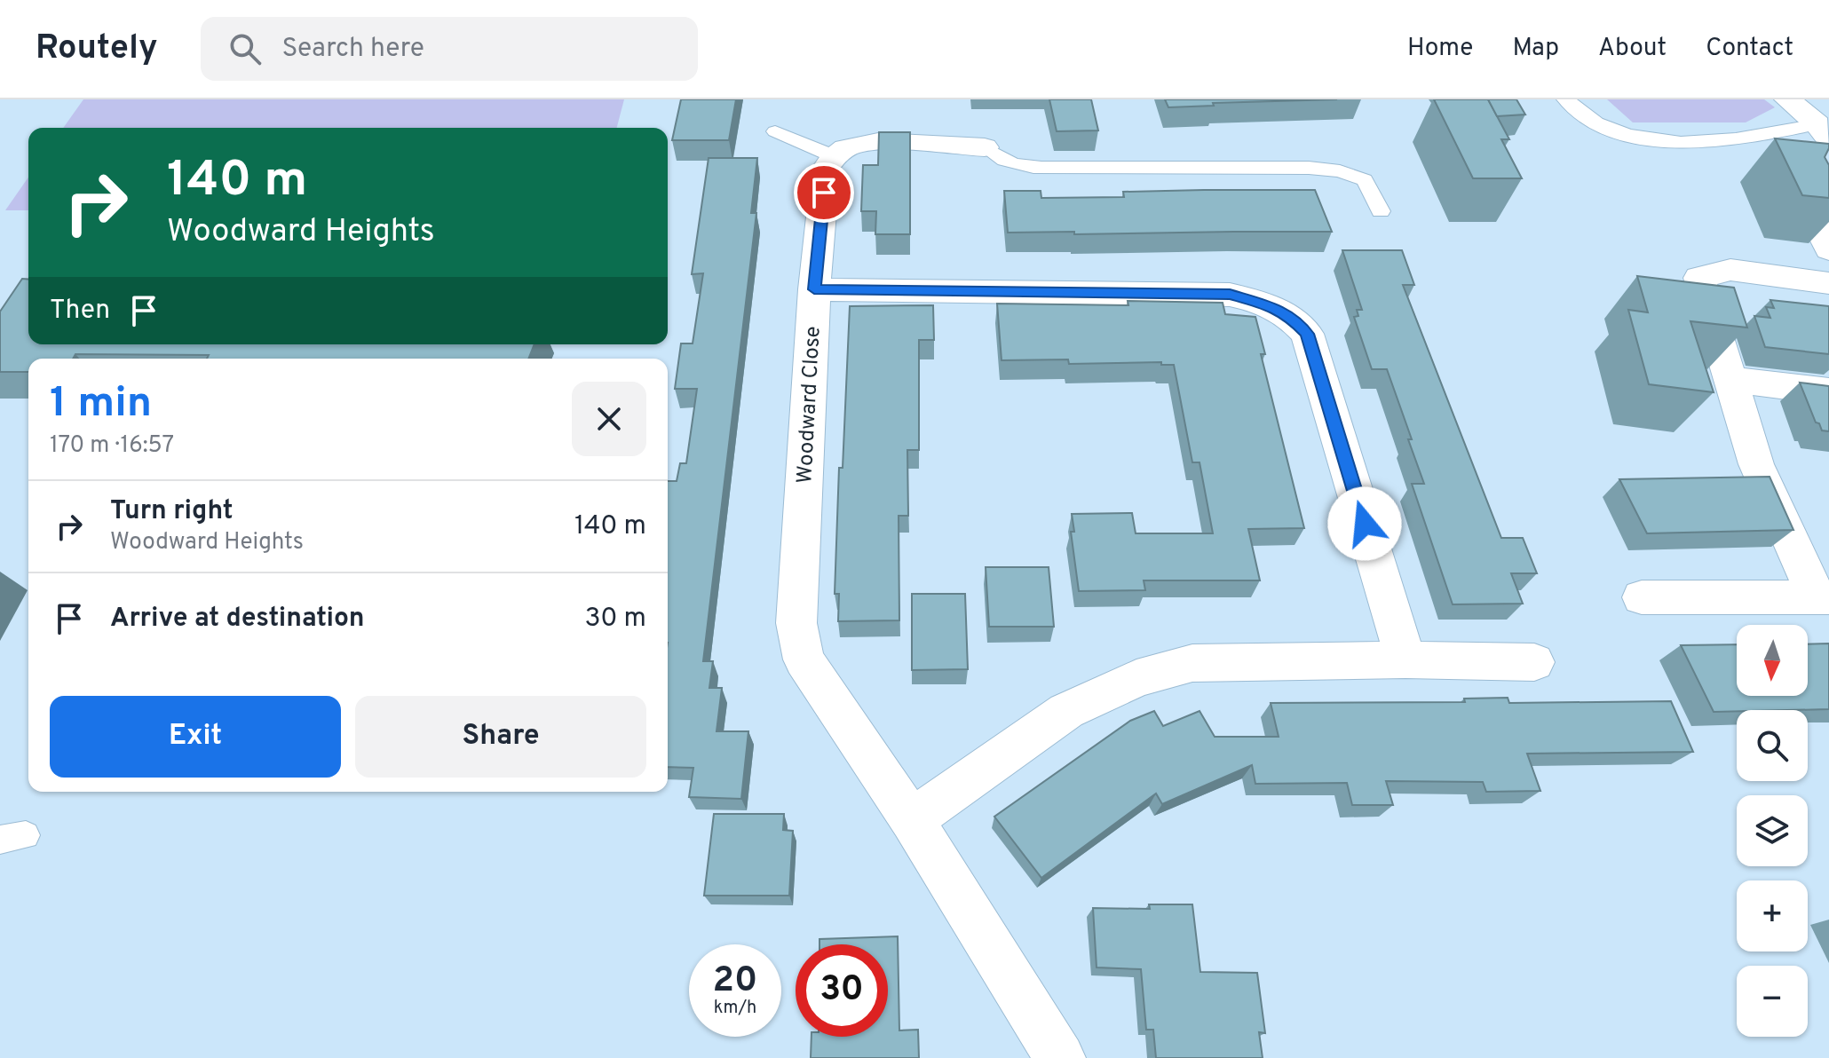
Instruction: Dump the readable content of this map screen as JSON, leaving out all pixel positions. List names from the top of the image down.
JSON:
{
  "streets": {
    "street": ["Woodward Close"]
  },
  "north": "bottom",
  "page": {
    "header": "Routely",
    "search": "Search here",
    "nav": [
      "Home",
      "Map",
      "About",
      "Contact"
    ],
    "turn": ["140 m", "Woodward Heights"],
    "then": "Then",
    "heading": ["1 min", "170 m · 16:57"],
    "list": [
      {
        "name": "Turn right",
        "note": "Woodward Heights",
        "value": "140 m"
      },
      {
        "name": "Arrive at destination",
        "value": "30 m"
      }
    ],
    "map_buttons": ["+", "−"],
    "buttons": ["Exit", "Share"],
    "speed": "20 km/h",
    "limit": "30"
  }
}
